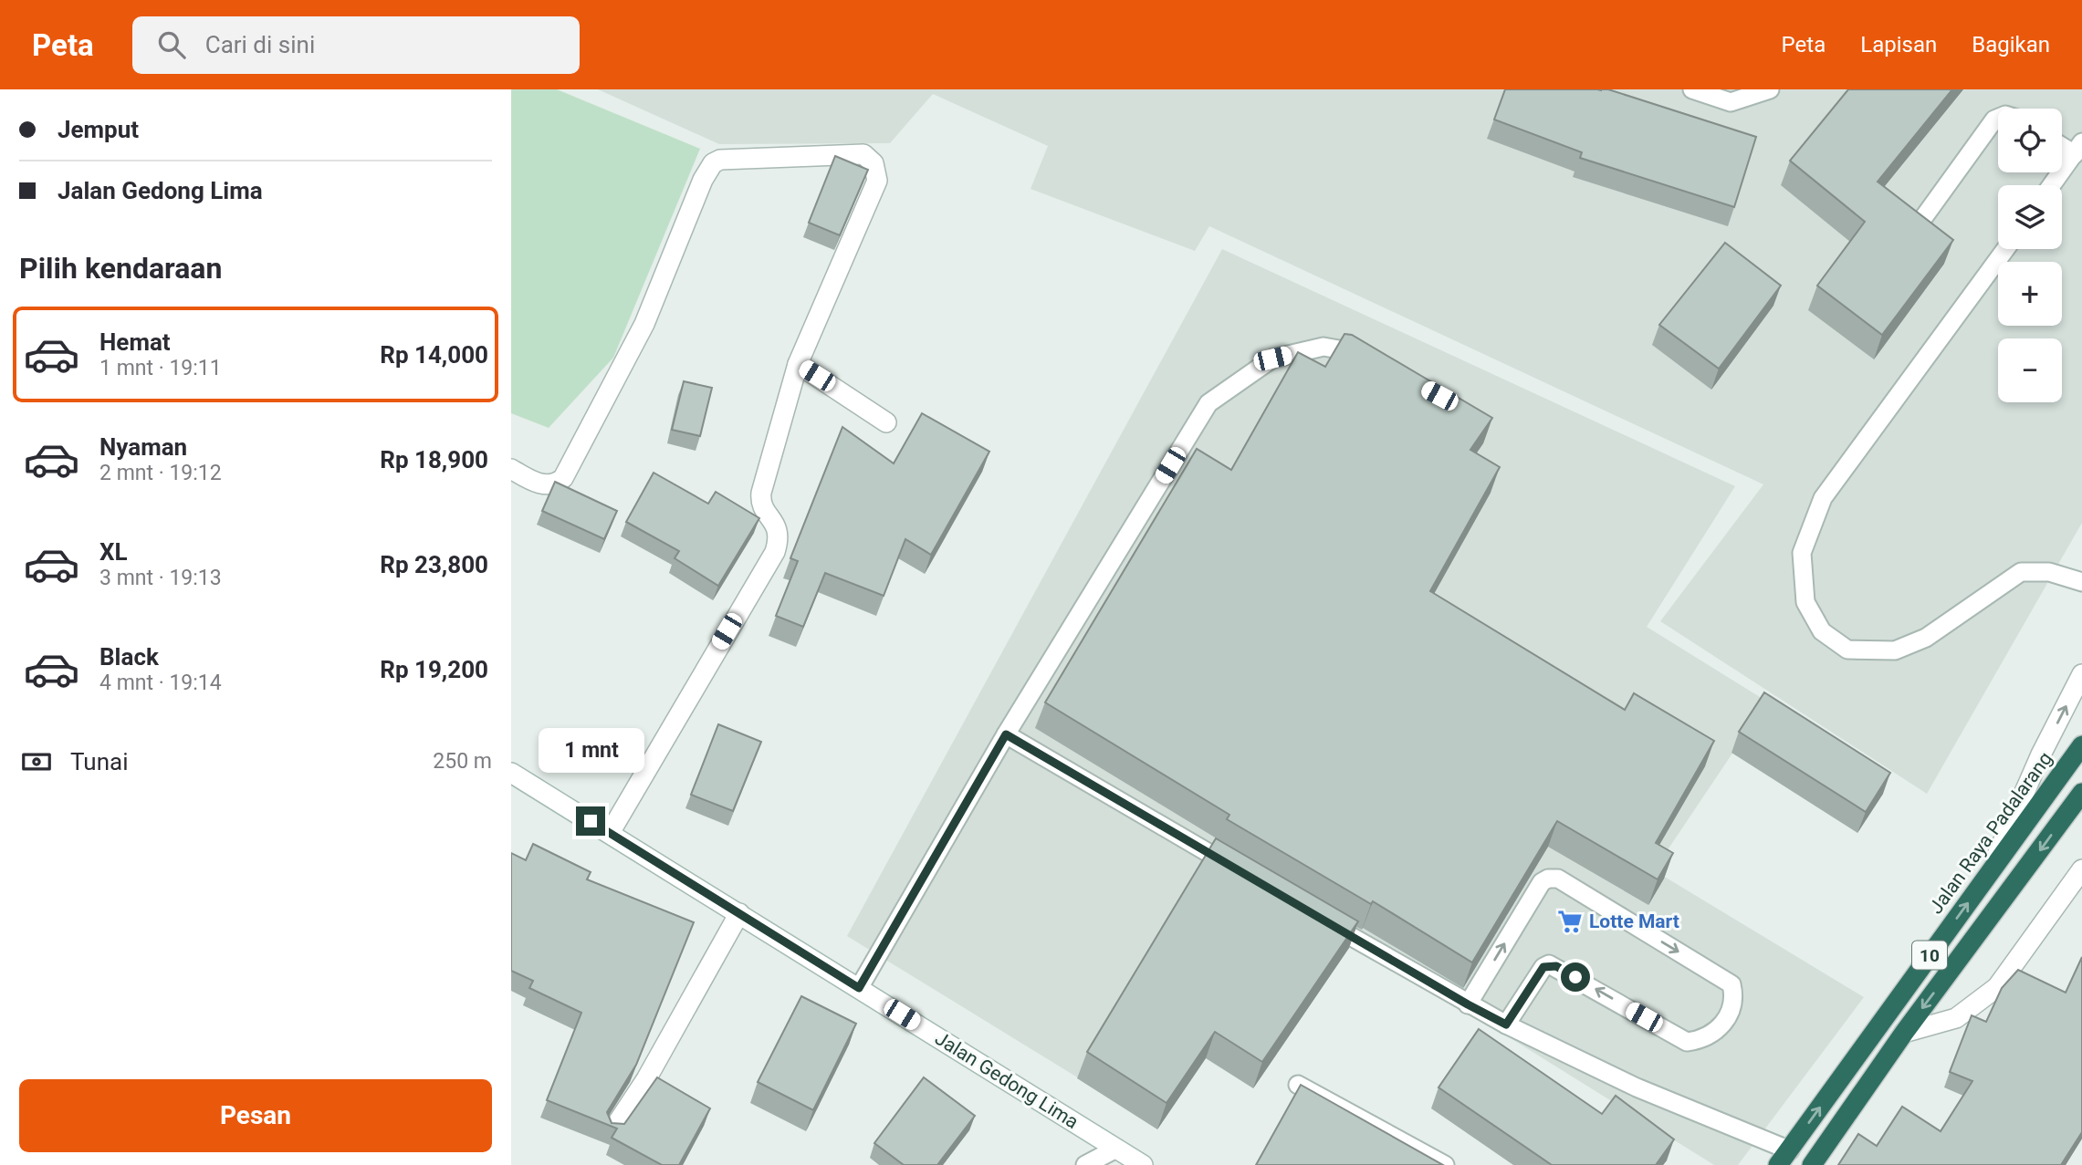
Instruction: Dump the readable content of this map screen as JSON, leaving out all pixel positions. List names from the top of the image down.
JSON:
{
  "streets": {
    "highway": ["Jalan Raya Padalarang", "10"],
    "street": ["Jalan Gedong Lima"]
  },
  "places": {
    "supermarket": ["Lotte Mart"]
  },
  "page": {
    "header": "Peta",
    "search": "Cari di sini",
    "nav": ["Peta", "Lapisan", "Bagikan"],
    "banner": ["Jemput", "Jalan Gedong Lima"],
    "map_buttons": ["+", "−"],
    "heading": "Pilih kendaraan",
    "list": [
      {
        "name": "Hemat",
        "note": "1 mnt · 19:11",
        "value": "Rp 14,000"
      },
      {
        "name": "Nyaman",
        "note": "2 mnt · 19:12",
        "value": "Rp 18,900"
      },
      {
        "name": "XL",
        "note": "3 mnt · 19:13",
        "value": "Rp 23,800"
      },
      {
        "name": "Black",
        "note": "4 mnt · 19:14",
        "value": "Rp 19,200"
      }
    ],
    "pay": ["Tunai", "250 m"],
    "bubble": "1 mnt",
    "buttons": "Pesan"
  }
}
